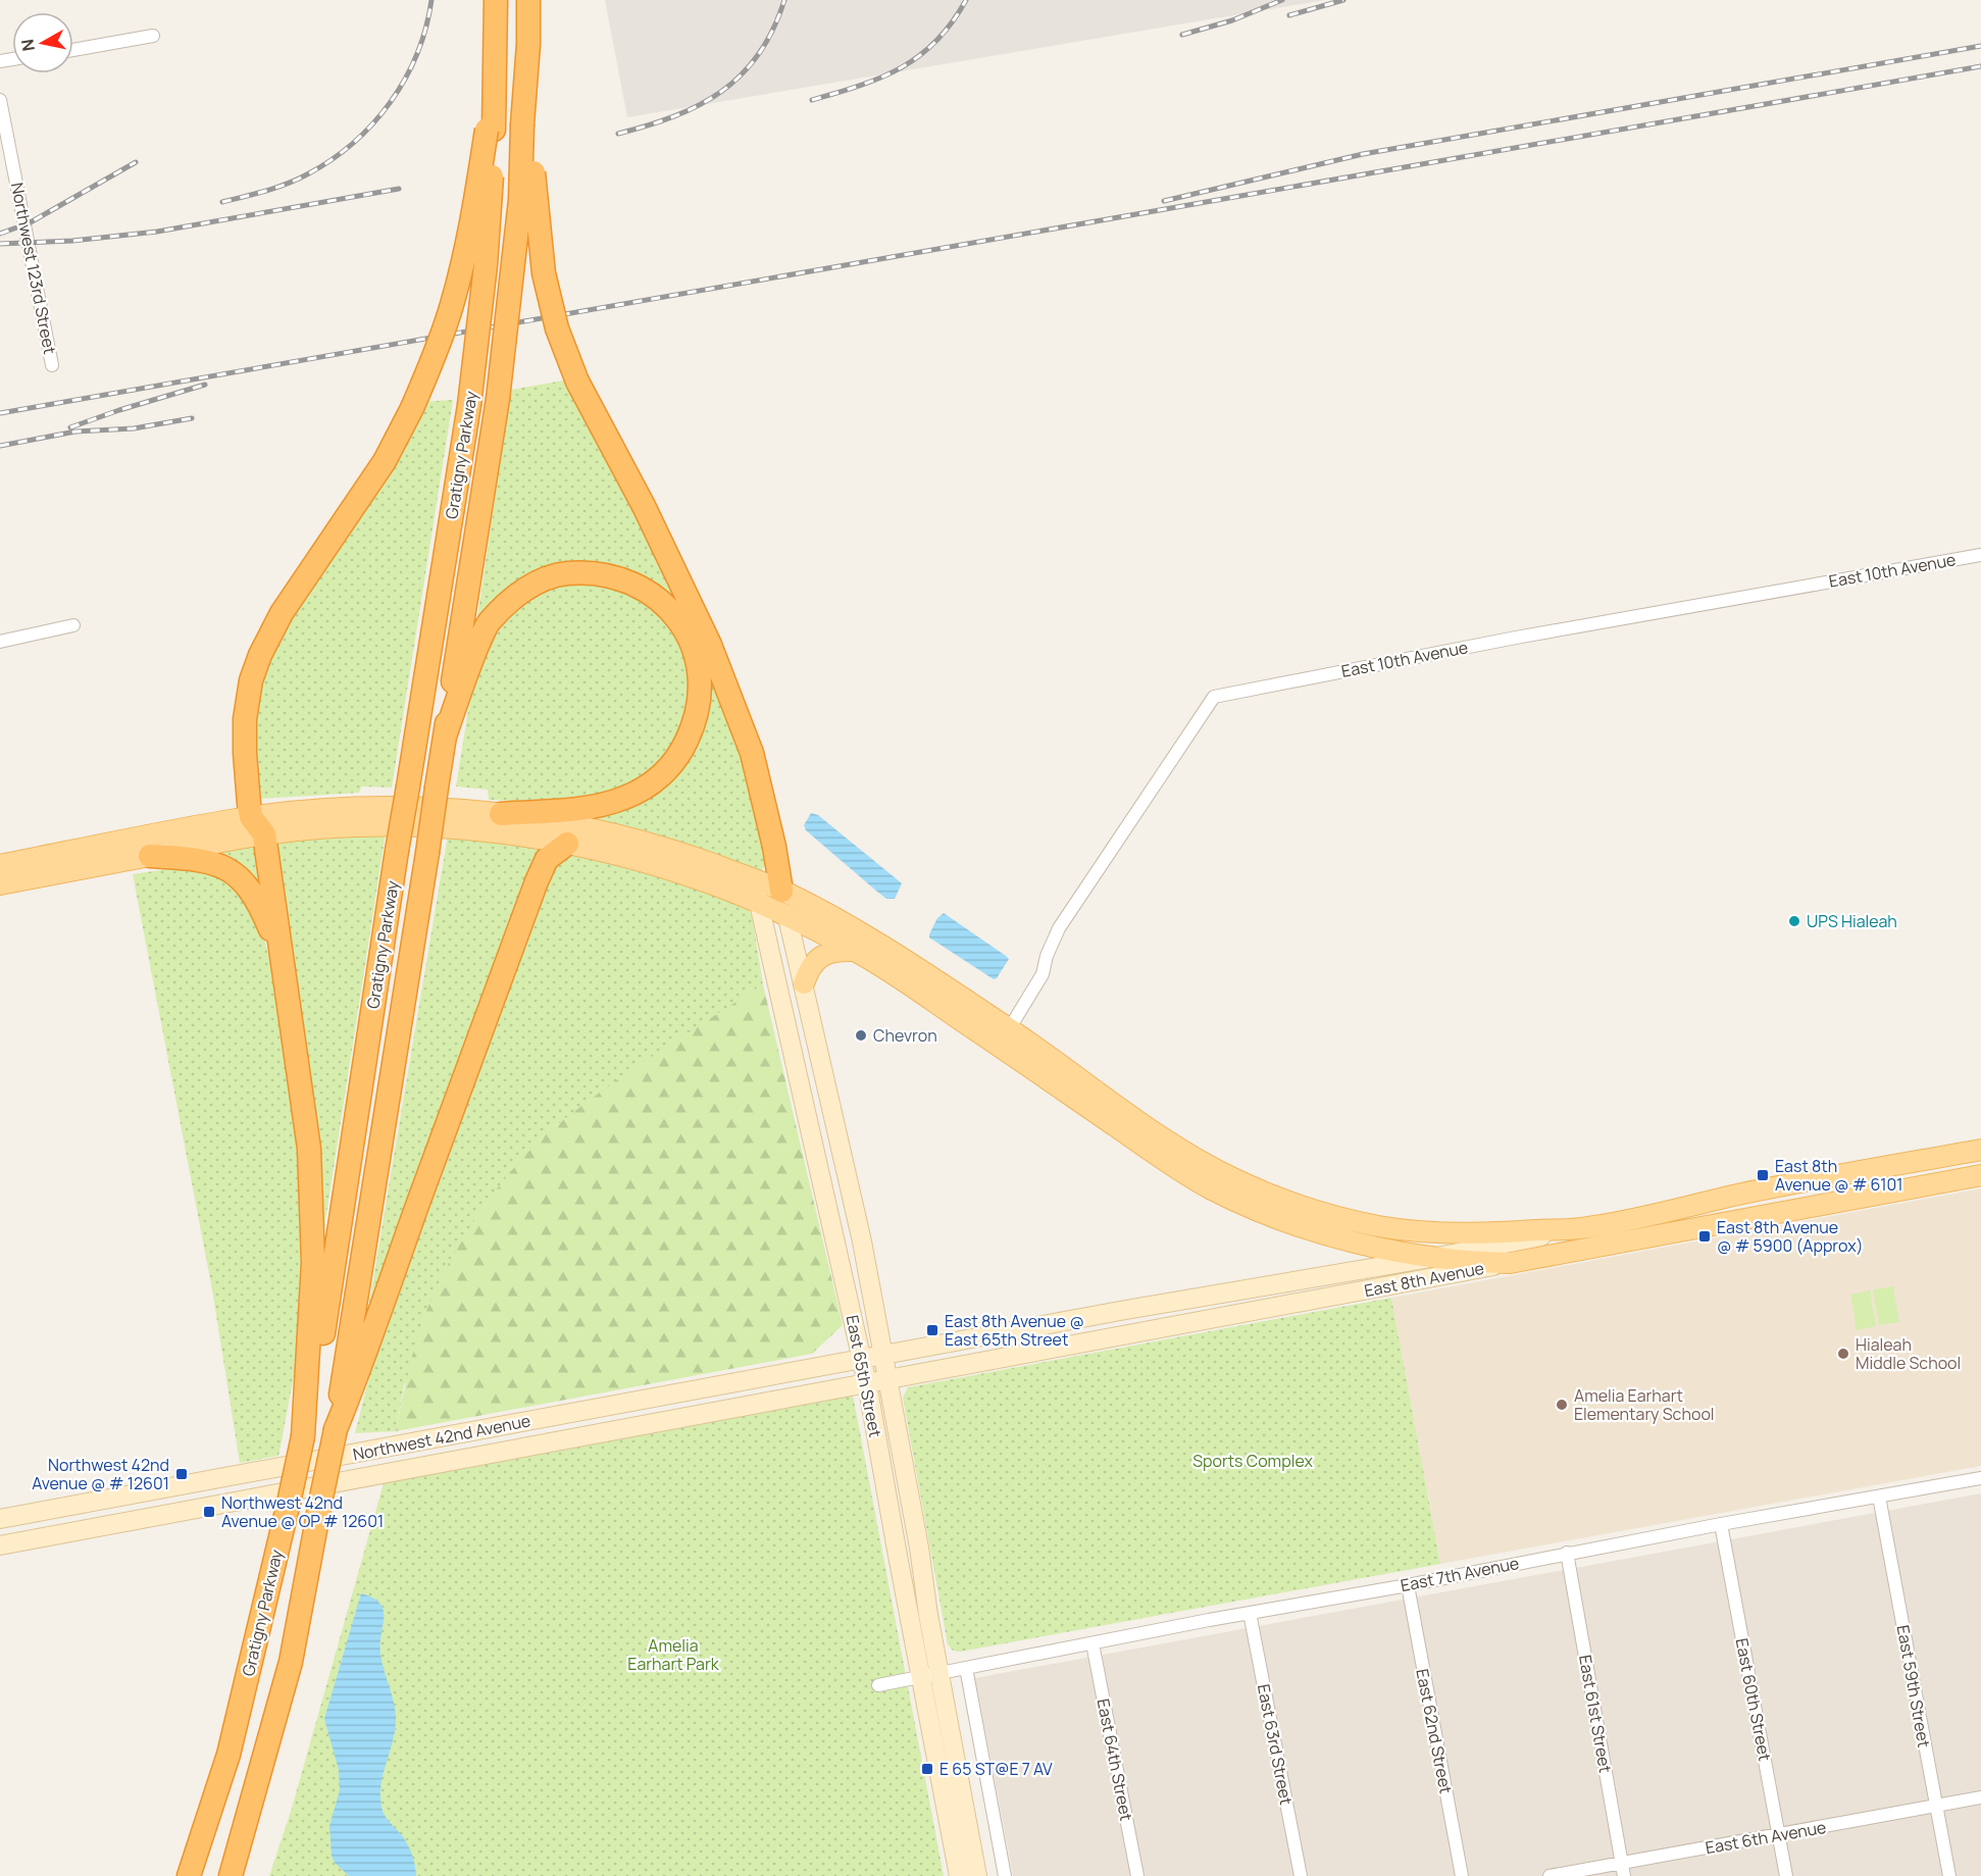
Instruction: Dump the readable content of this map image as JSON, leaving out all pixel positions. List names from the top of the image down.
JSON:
{
  "streets": {
    "highway": ["Gratigny Parkway"],
    "main road": ["East 8th Avenue", "East 65th Street", "Northwest 42nd Avenue"],
    "street": [
      "Northwest 123rd Street",
      "East 10th Avenue",
      "East 7th Avenue",
      "East 59th Street",
      "East 60th Street",
      "East 61st Street",
      "East 62nd Street",
      "East 63rd Street",
      "East 64th Street",
      "East 6th Avenue"
    ]
  },
  "crossings": [
    ["East 8th Avenue", "East 65th Street"],
    ["East 8th Avenue", "Northwest 42nd Avenue"],
    ["East 65th Street", "Northwest 42nd Avenue"],
    ["East 65th Street", "East 7th Avenue"],
    ["East 7th Avenue", "East 59th Street"],
    ["East 7th Avenue", "East 60th Street"],
    ["East 7th Avenue", "East 61st Street"],
    ["East 7th Avenue", "East 62nd Street"],
    ["East 7th Avenue", "East 63rd Street"],
    ["East 7th Avenue", "East 64th Street"],
    ["East 59th Street", "East 6th Avenue"],
    ["East 60th Street", "East 6th Avenue"],
    ["East 61st Street", "East 6th Avenue"]
  ],
  "parks": ["Sports Complex", "Amelia Earhart Park"],
  "places": {
    "other": [
      "UPS Hialeah",
      "Chevron",
      "Hialeah Middle School",
      "Amelia Earhart Elementary School"
    ],
    "transit": [
      "East 8th Avenue @ # 6101",
      "East 8th Avenue @ # 5900 (Approx)",
      "East 8th Avenue @ East 65th Street",
      "Northwest 42nd Avenue @ # 12601",
      "Northwest 42nd Avenue @ OP # 12601",
      "E 65 ST@E 7 AV"
    ]
  },
  "north": "left"
}
